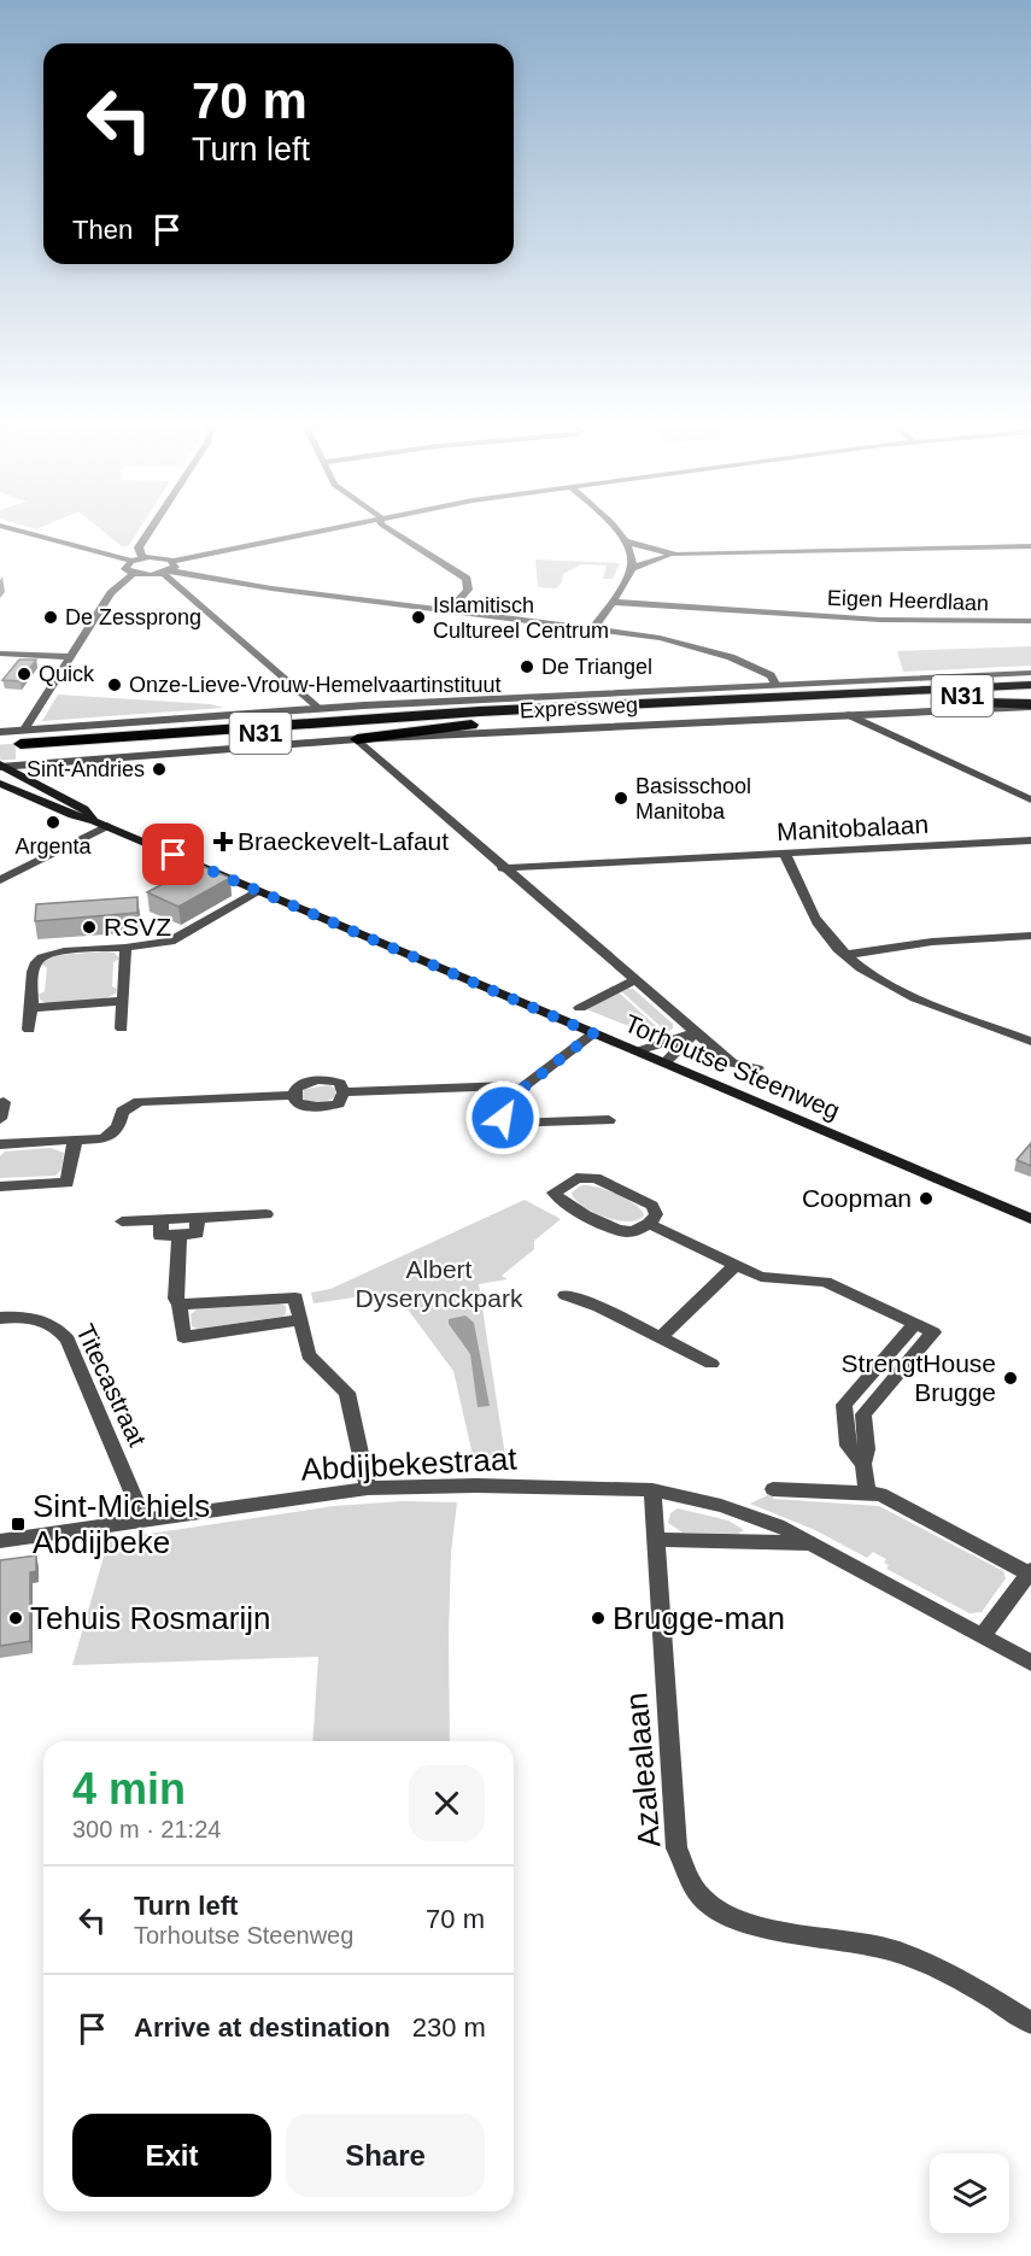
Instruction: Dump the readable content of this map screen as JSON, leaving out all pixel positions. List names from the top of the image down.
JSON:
{
  "streets": {
    "highway": ["N31", "Expressweg"],
    "main road": ["Torhoutse Steenweg"],
    "street": [
      "Eigen Heerdlaan",
      "Manitobalaan",
      "Titecastraat",
      "Abdijbekestraat",
      "Azalealaan"
    ]
  },
  "crossings": [
    ["Expressweg", "Torhoutse Steenweg"],
    ["Titecastraat", "Abdijbekestraat"],
    ["Abdijbekestraat", "Azalealaan"]
  ],
  "parks": ["Albert Dyserynckpark"],
  "places": {
    "other": [
      "De Zessprong",
      "Islamitisch Cultureel Centrum",
      "De Triangel",
      "Quick",
      "Onze-Lieve-Vrouw-Hemelvaartinstituut",
      "Sint-Andries",
      "Basisschool Manitoba",
      "Argenta",
      "RSVZ",
      "Coopman",
      "StrengtHouse Brugge",
      "Tehuis Rosmarijn",
      "Brugge-man"
    ],
    "health": ["Braeckevelt-Lafaut"],
    "transit": ["Sint-Michiels Abdijbeke"]
  },
  "page": {
    "turn": ["70 m", "Turn left"],
    "then": "Then",
    "heading": ["4 min", "300 m · 21:24"],
    "list": [
      {
        "name": "Turn left",
        "note": "Torhoutse Steenweg",
        "value": "70 m"
      },
      {
        "name": "Arrive at destination",
        "value": "230 m"
      }
    ],
    "buttons": ["Exit", "Share"]
  }
}
